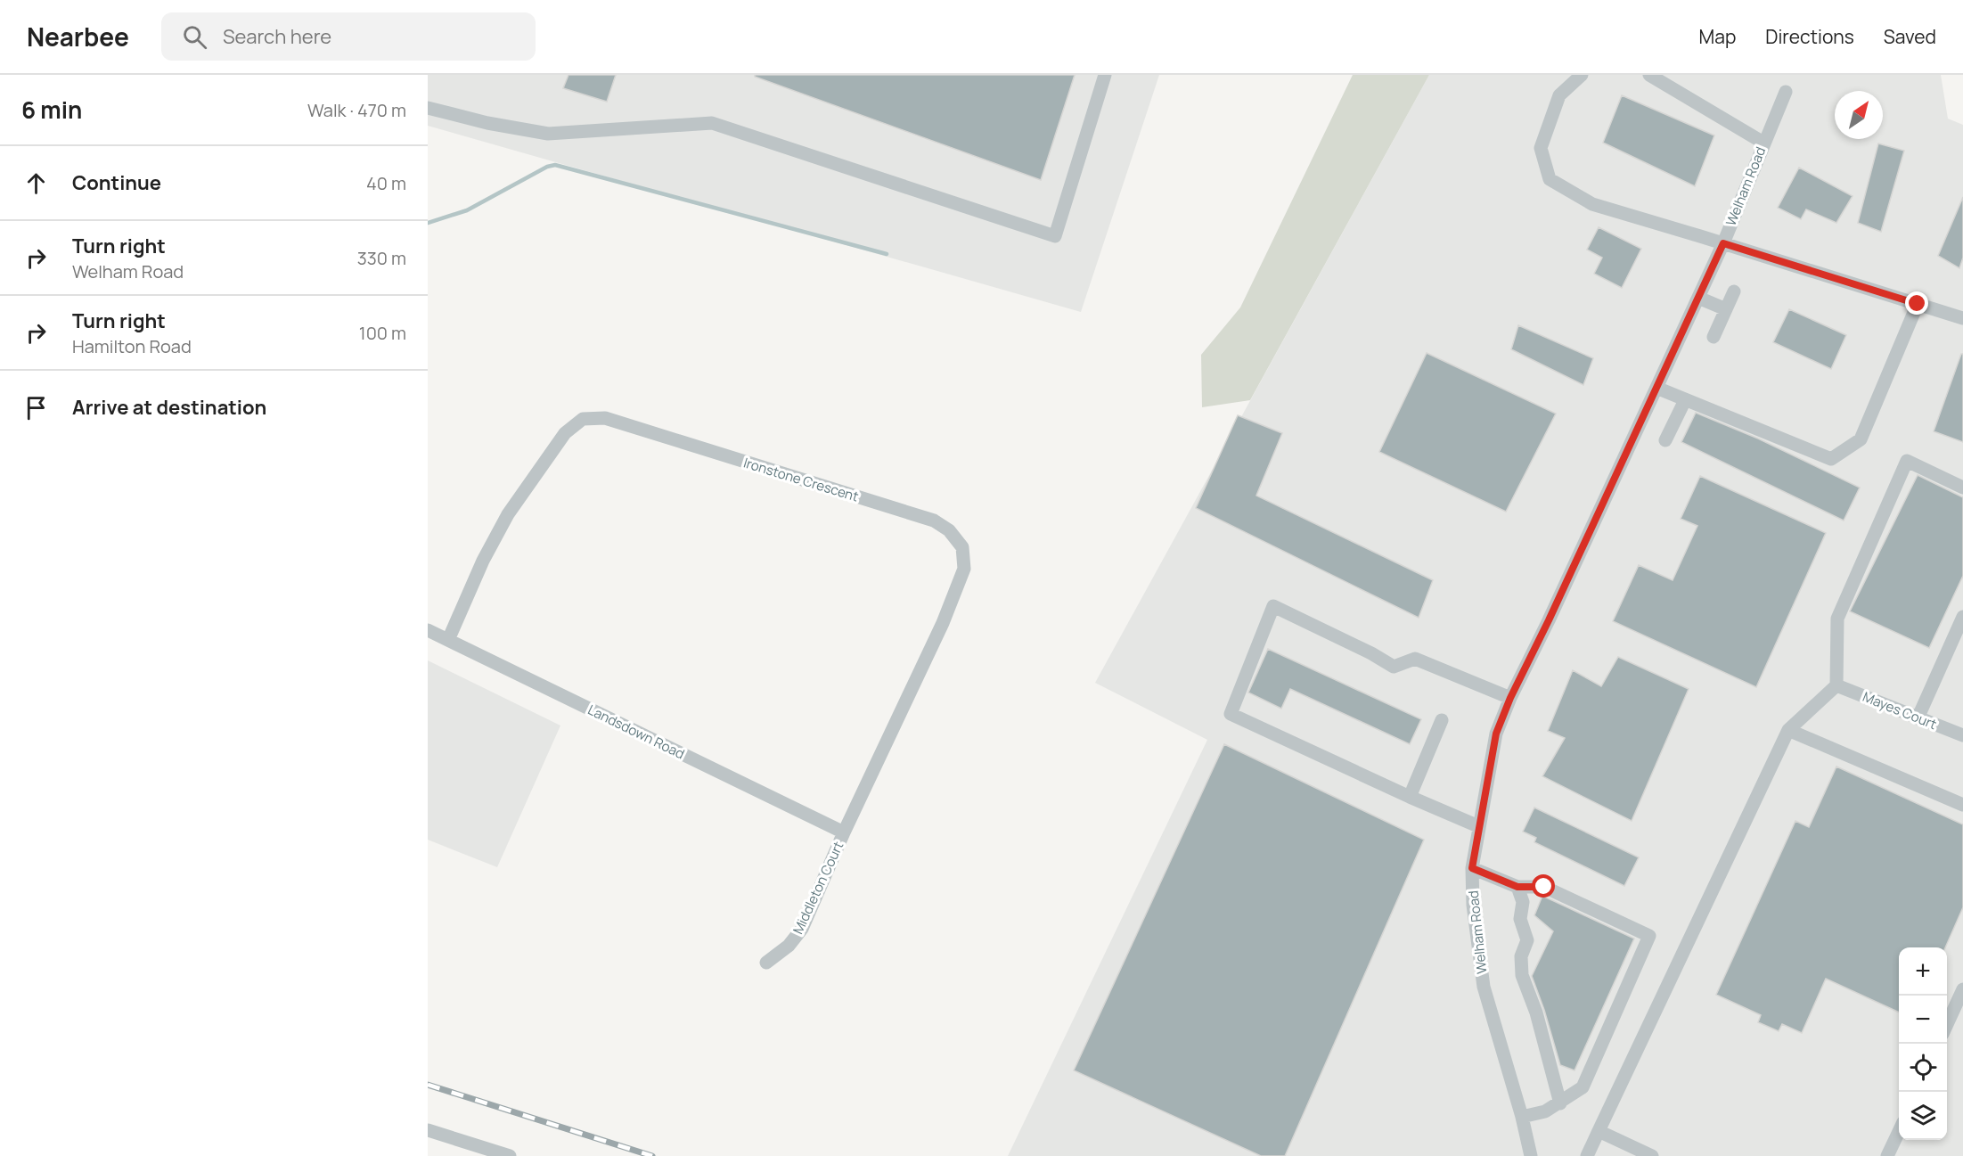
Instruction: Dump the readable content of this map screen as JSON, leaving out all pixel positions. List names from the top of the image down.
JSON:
{
  "streets": {
    "street": [
      "Welham Road",
      "Ironstone Crescent",
      "Mayes Court",
      "Landsdown Road",
      "Middleton Court"
    ]
  },
  "crossings": [
    ["Ironstone Crescent", "Landsdown Road"],
    ["Ironstone Crescent", "Middleton Court"],
    ["Landsdown Road", "Middleton Court"]
  ],
  "north": "top right",
  "page": {
    "header": "Nearbee",
    "search": "Search here",
    "nav": ["Map", "Directions", "Saved"],
    "heading": ["6 min", "Walk · 470 m"],
    "list": [
      ["Continue", "40 m"],
      ["Turn right", "Welham Road", "330 m"],
      ["Turn right", "Hamilton Road", "100 m"],
      "Arrive at destination"
    ],
    "map_buttons": ["+", "−"]
  }
}
